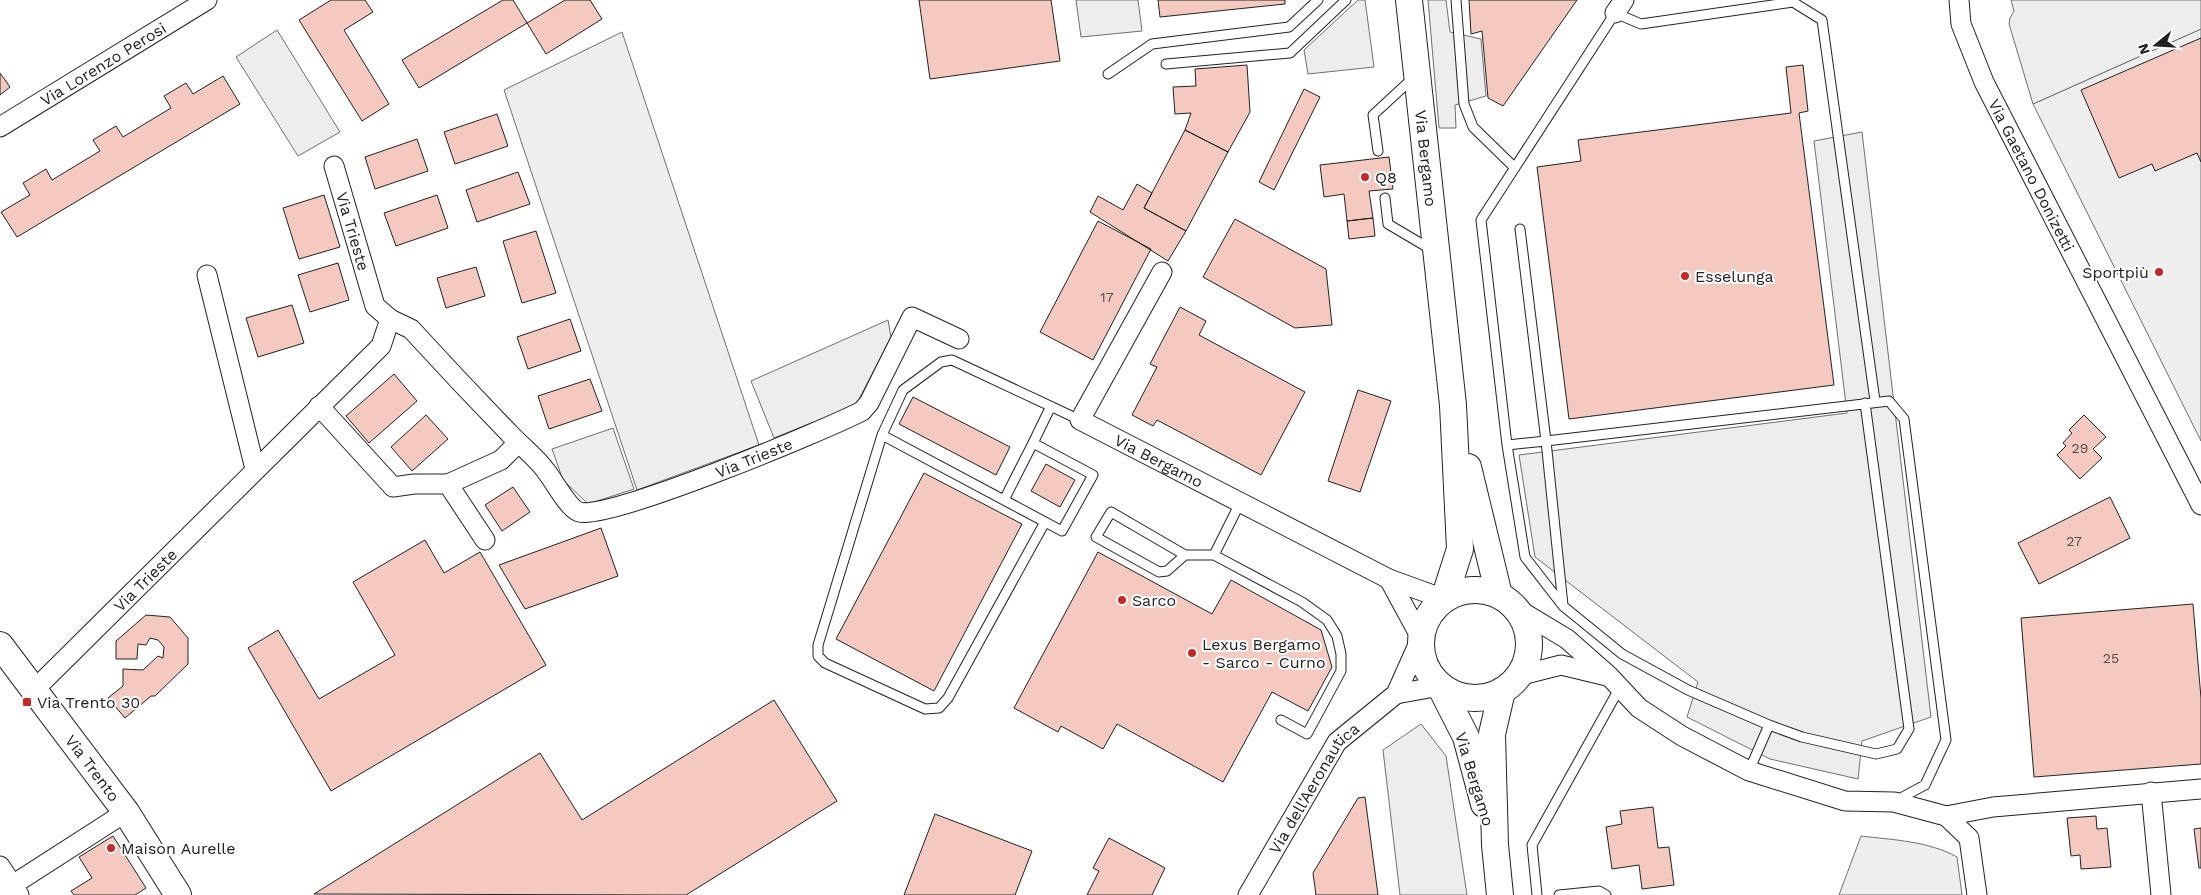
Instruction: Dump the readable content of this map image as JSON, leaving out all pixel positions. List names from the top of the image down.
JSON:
{
  "streets": {
    "main road": ["Via Bergamo", "Via Trento"],
    "street": [
      "Via Lorenzo Perosi",
      "Via Gaetano Donizetti",
      "Via Trieste",
      "Via dell'Aeronautica"
    ]
  },
  "crossings": [
    ["Via Bergamo", "Via dell'Aeronautica"],
    ["Via Trieste", "Via Trento"]
  ],
  "places": {
    "other": [
      "Q8",
      "Sportpiù",
      "Esselunga",
      "Sarco",
      "Lexus Bergamo - Sarco - Curno",
      "Maison Aurelle"
    ],
    "transit": ["Via Trento 30"]
  },
  "house_numbers": [
    "17",
    "29",
    "27",
    "25"
  ],
  "north": "left"
}
